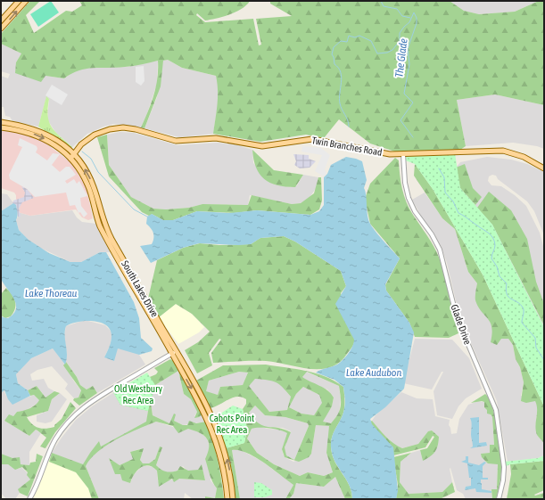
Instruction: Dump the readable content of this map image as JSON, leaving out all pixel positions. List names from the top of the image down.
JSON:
{
  "streets": {
    "main road": ["Twin Branches Road", "South Lakes Drive"],
    "street": ["Glade Drive"]
  },
  "crossings": [
    ["Twin Branches Road", "South Lakes Drive"],
    ["Twin Branches Road", "Glade Drive"]
  ],
  "water": ["The Glade", "Lake Thoreau", "Lake Audubon"],
  "parks": ["Old Westbury Rec Area", "Cabots Point Rec Area"]
}
